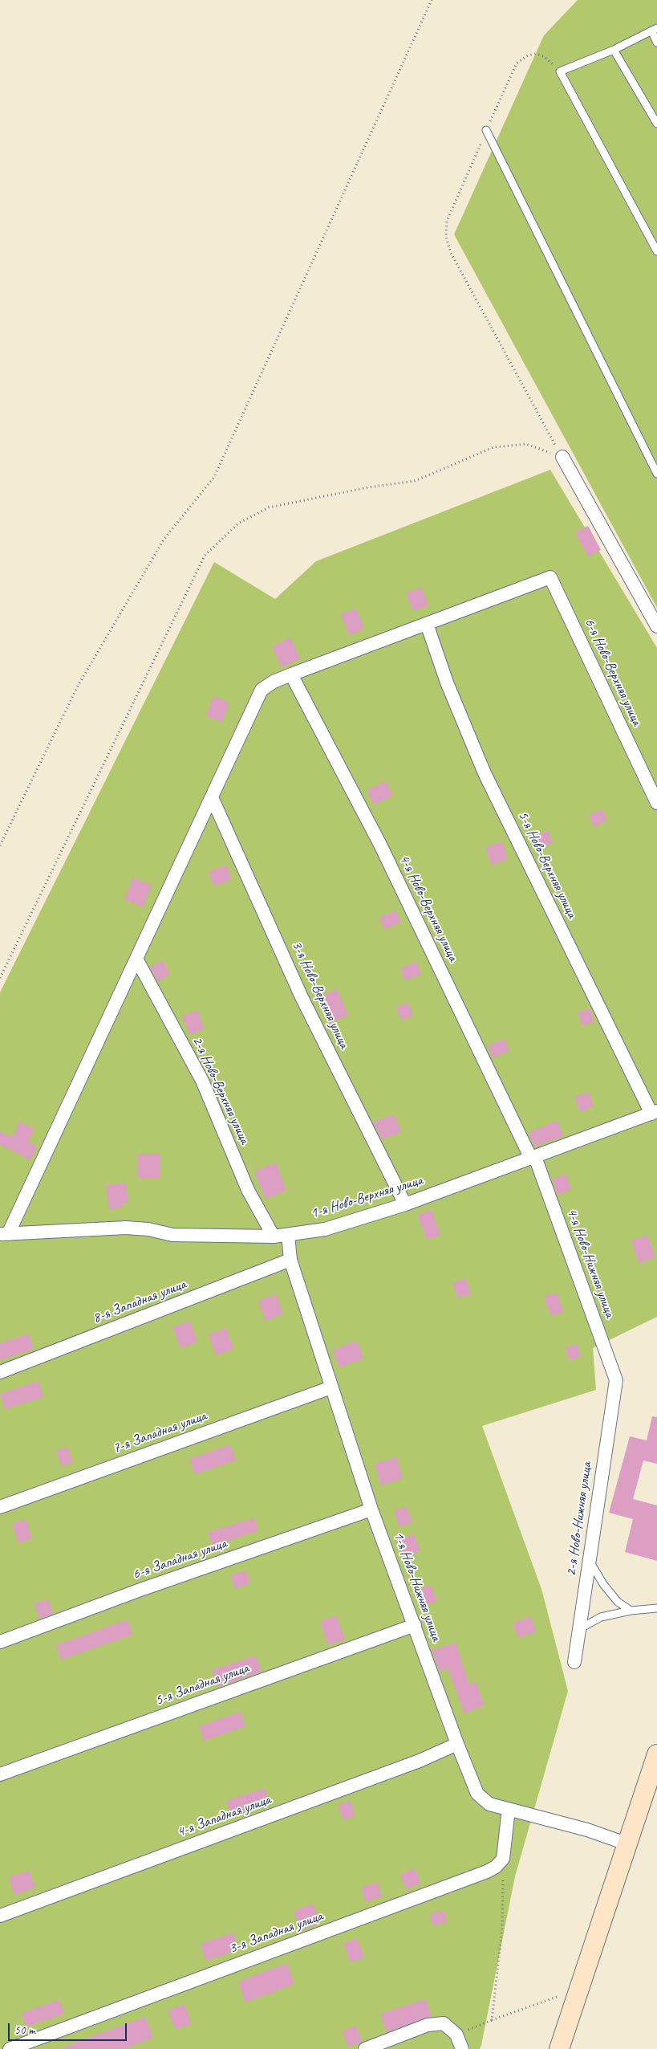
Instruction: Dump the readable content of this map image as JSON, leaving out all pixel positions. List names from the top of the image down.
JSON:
{
  "streets": {
    "street": [
      "6-я Ново-Верхняя улица",
      "5-я Ново-Верхняя улица",
      "4-я Ново-Верхняя улица",
      "3-я Ново-Верхняя улица",
      "2-я Ново-Верхняя улица",
      "1-я Ново-Верхняя улица",
      "4-я Ново-Нижняя улица",
      "8-я Западная улица",
      "7-я Западная улица",
      "2-я Ново-Нижняя улица",
      "6-я Западная улица",
      "1-я Ново-Нижняя улица",
      "5-я Западная улица",
      "4-я Западная улица",
      "3-я Западная улица"
    ]
  },
  "crossings": [
    ["6-я Ново-Верхняя улица", "5-я Ново-Верхняя улица"],
    ["5-я Ново-Верхняя улица", "1-я Ново-Верхняя улица"],
    ["4-я Ново-Верхняя улица", "1-я Ново-Верхняя улица"],
    ["4-я Ново-Верхняя улица", "4-я Ново-Нижняя улица"],
    ["3-я Ново-Верхняя улица", "1-я Ново-Верхняя улица"],
    ["2-я Ново-Верхняя улица", "1-я Ново-Верхняя улица"],
    ["1-я Ново-Верхняя улица", "4-я Ново-Нижняя улица"],
    ["1-я Ново-Верхняя улица", "1-я Ново-Нижняя улица"],
    ["4-я Ново-Нижняя улица", "2-я Ново-Нижняя улица"],
    ["8-я Западная улица", "1-я Ново-Нижняя улица"],
    ["7-я Западная улица", "1-я Ново-Нижняя улица"],
    ["6-я Западная улица", "1-я Ново-Нижняя улица"],
    ["1-я Ново-Нижняя улица", "5-я Западная улица"],
    ["1-я Ново-Нижняя улица", "4-я Западная улица"]
  ],
  "scale_bar": "50 m"
}
